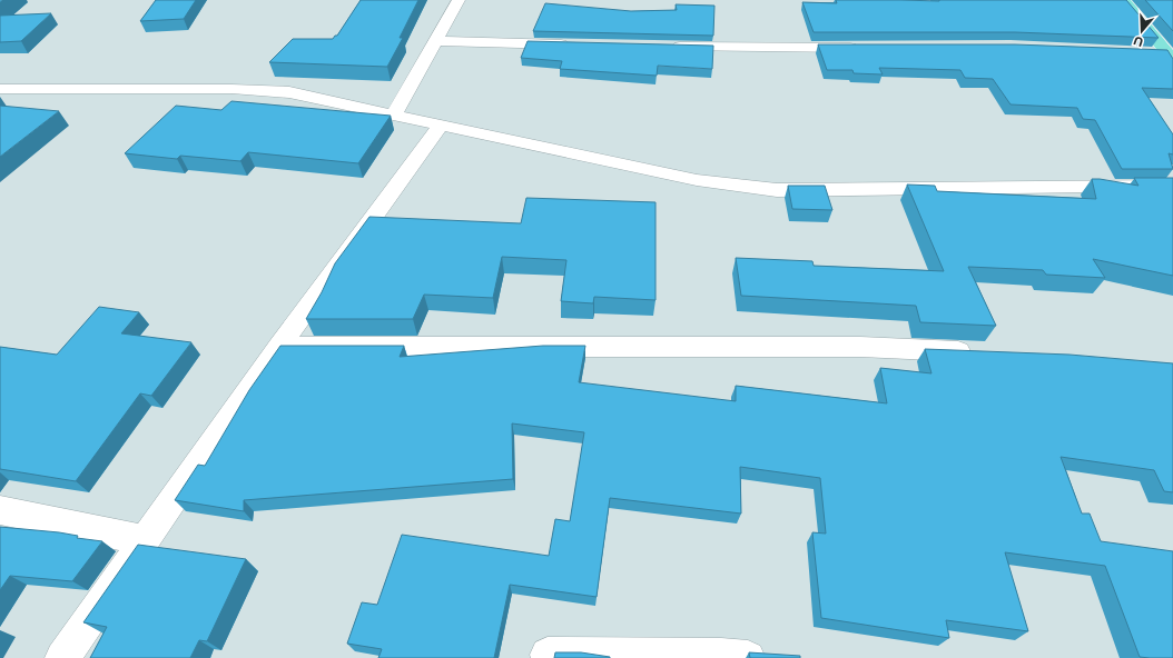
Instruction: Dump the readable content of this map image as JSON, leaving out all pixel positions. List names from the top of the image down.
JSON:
{
  "north": "bottom"
}
